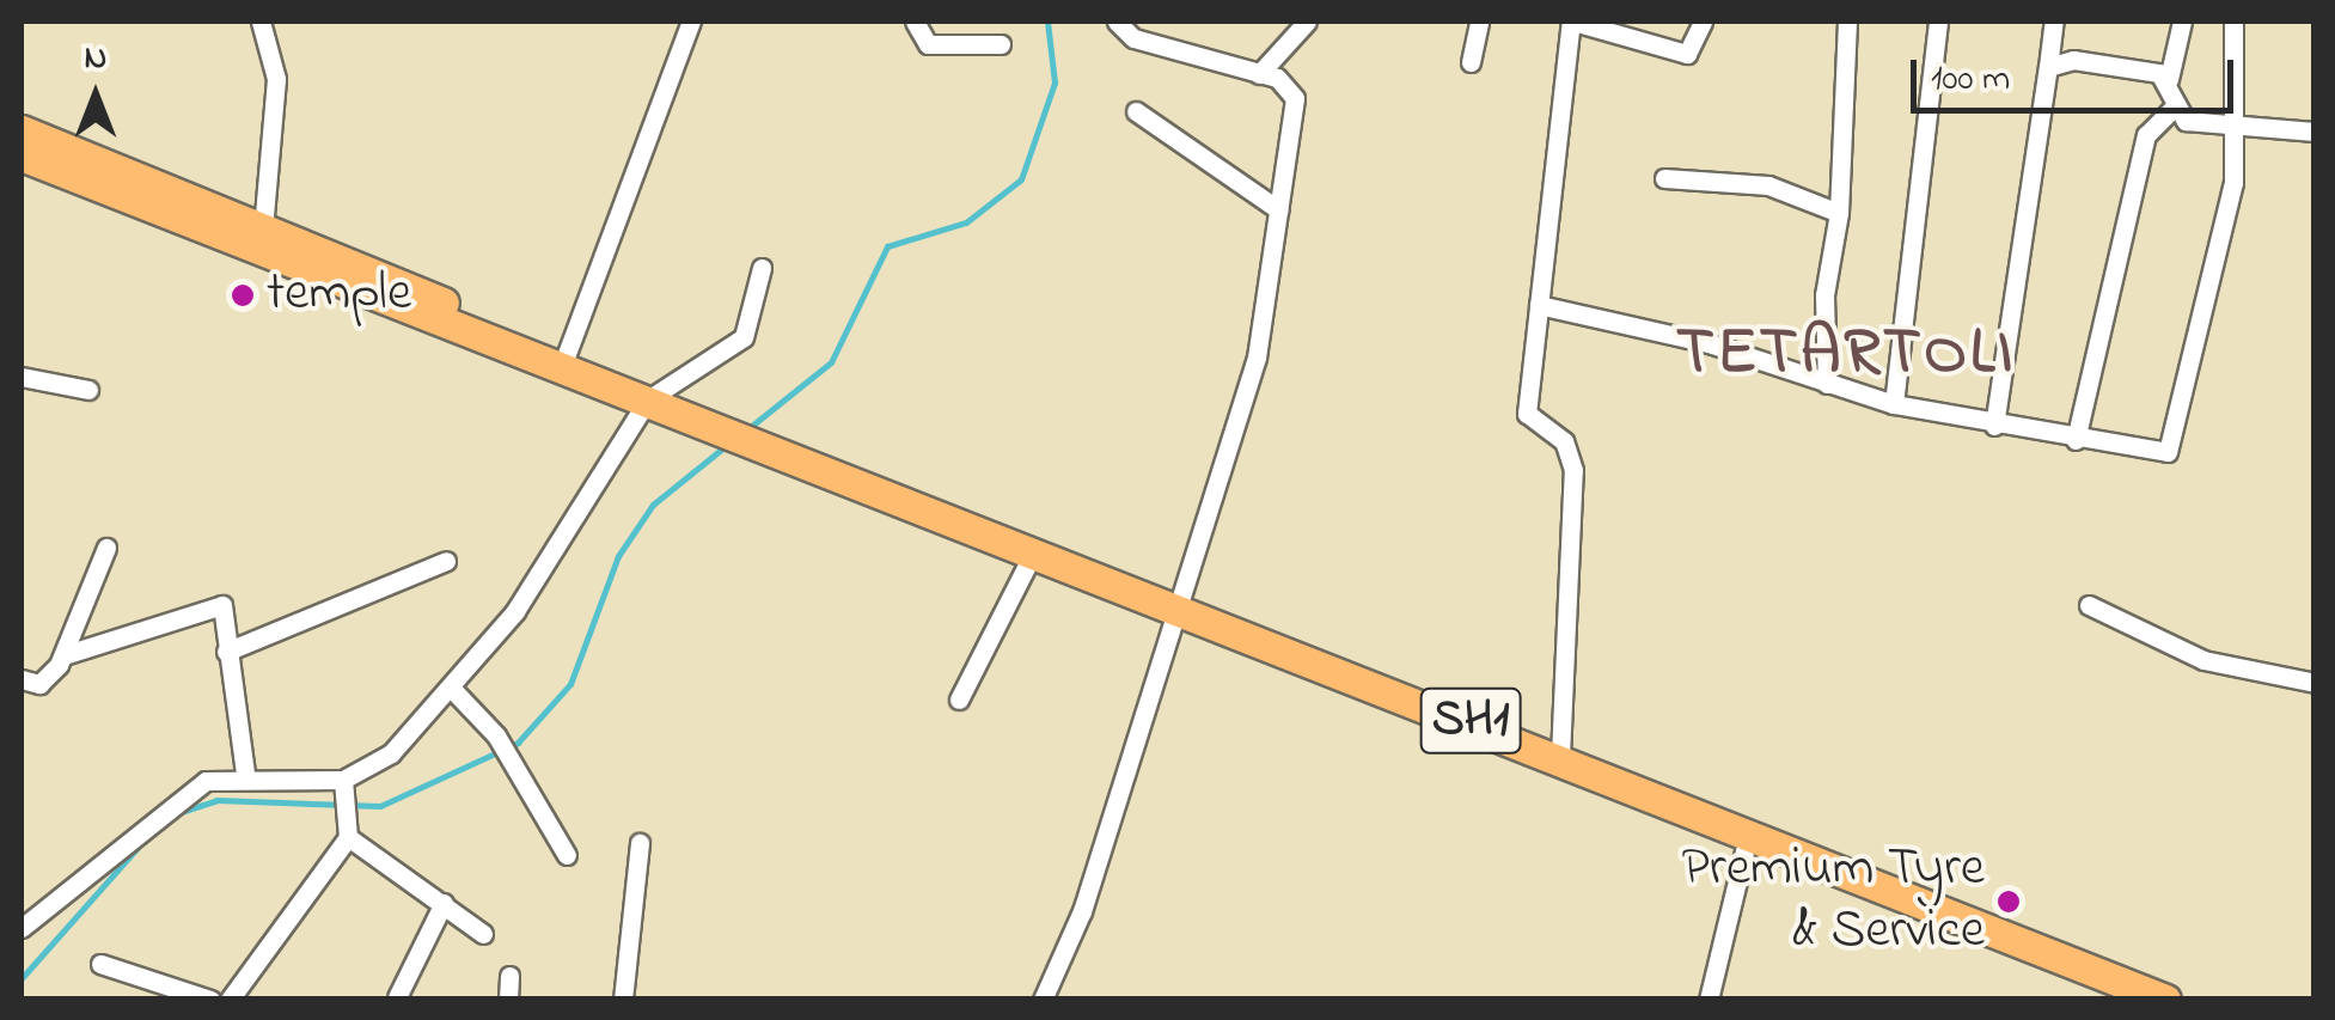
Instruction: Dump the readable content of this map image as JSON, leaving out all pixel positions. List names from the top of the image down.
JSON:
{
  "streets": {
    "main road": ["SH1"]
  },
  "districts": ["TETARTOLI"],
  "places": ["temple", "Premium Tyre & Service"],
  "scale_bar": "100 m",
  "north": "top"
}
